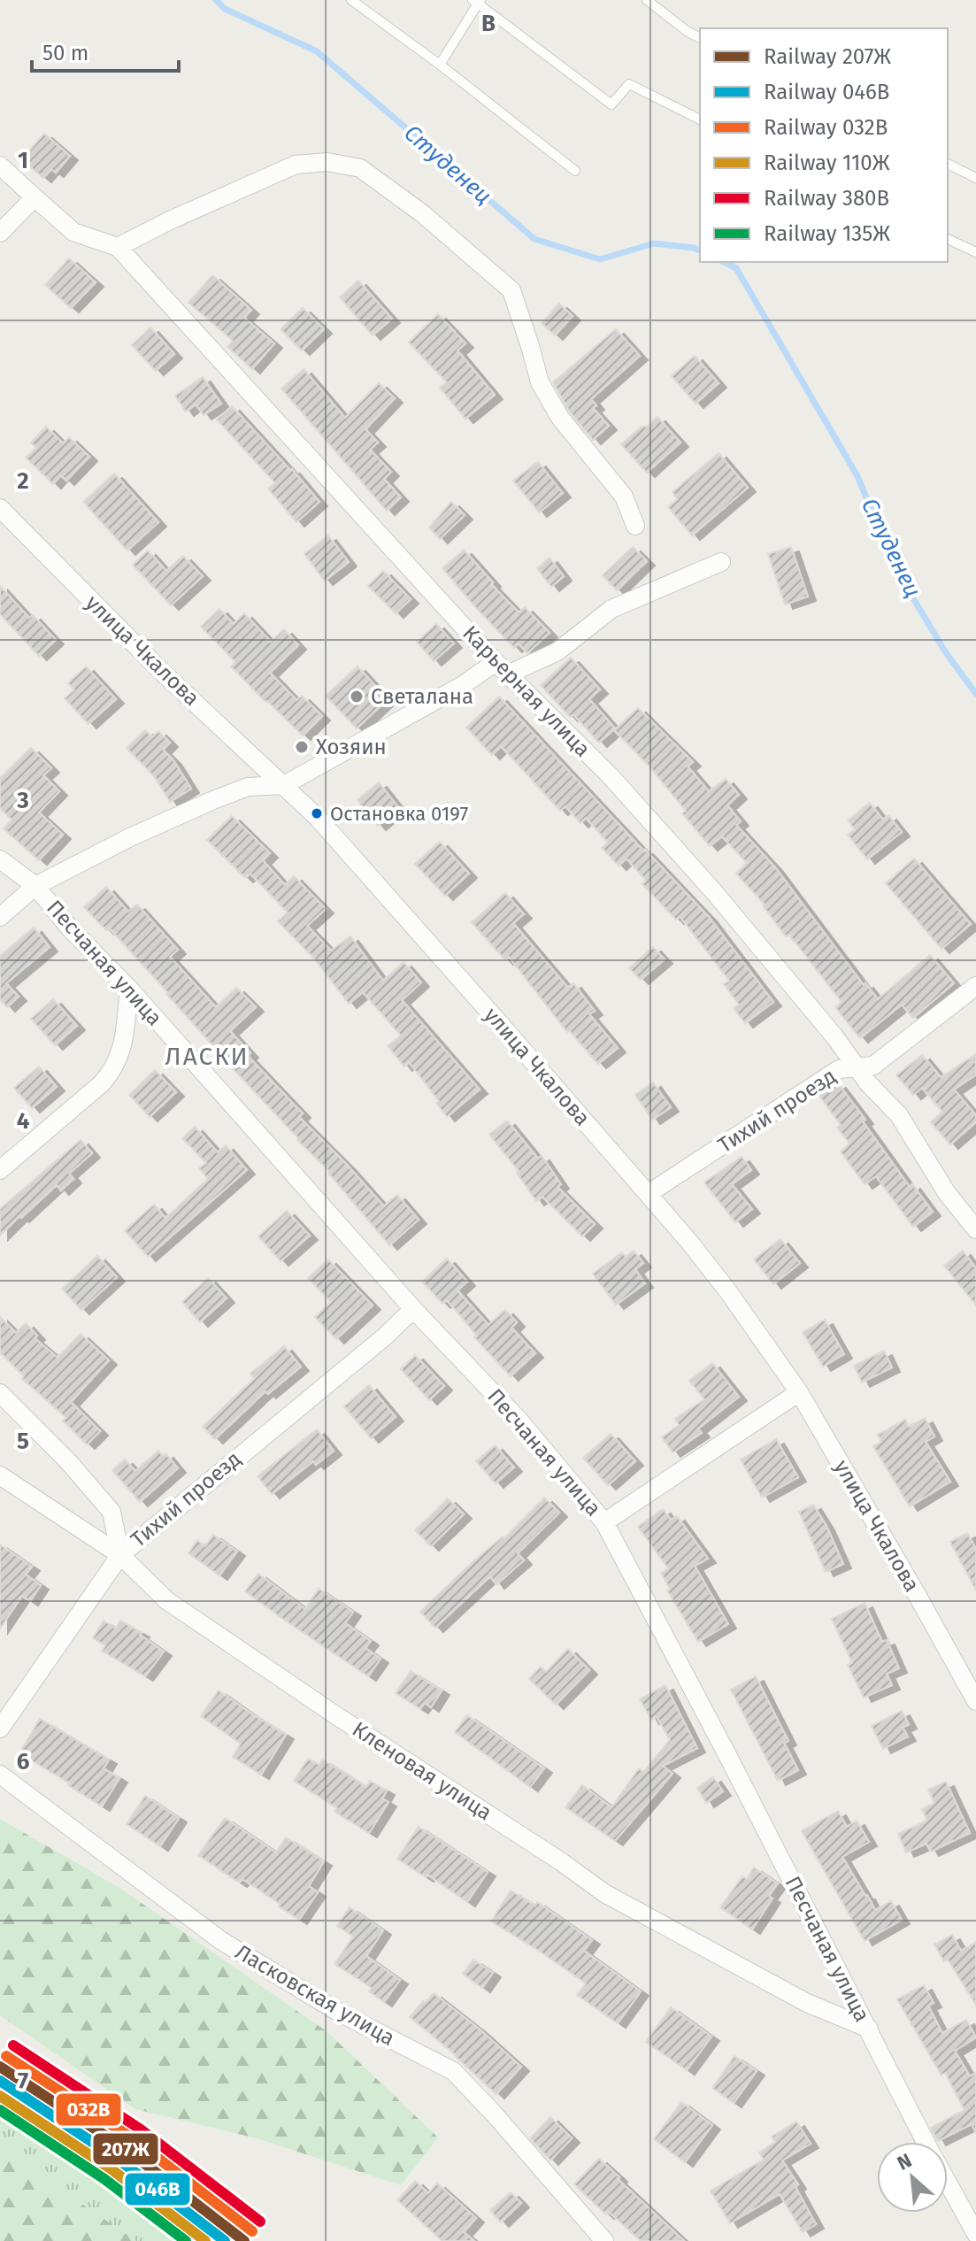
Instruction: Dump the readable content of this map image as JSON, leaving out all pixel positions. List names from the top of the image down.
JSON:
{
  "streets": {
    "street": [
      "улица Чкалова",
      "Карьерная улица",
      "Песчаная улица",
      "Тихий проезд",
      "Кленовая улица",
      "Ласковская улица"
    ]
  },
  "crossings": [
    ["улица Чкалова", "Тихий проезд"],
    ["Карьерная улица", "Тихий проезд"],
    ["Песчаная улица", "Тихий проезд"],
    ["Песчаная улица", "Кленовая улица"],
    ["Тихий проезд", "Кленовая улица"]
  ],
  "districts": ["ЛАСКИ"],
  "water": ["Студенец"],
  "places": ["Светалана", "Хозяин", "Остановка 0197"],
  "lines": [
    "rail line 380В",
    "rail line 032В",
    "rail line 207Ж",
    "rail line 046В",
    "rail line 110Ж",
    "rail line 135Ж"
  ],
  "legend": [
    "Railway 207Ж",
    "Railway 046В",
    "Railway 032В",
    "Railway 110Ж",
    "Railway 380В",
    "Railway 135Ж"
  ],
  "scale_bar": "50 m",
  "north": "top left",
  "grid": {
    "columns": ["B"],
    "rows": [
      "1",
      "2",
      "3",
      "4",
      "5",
      "6",
      "7"
    ]
  }
}
